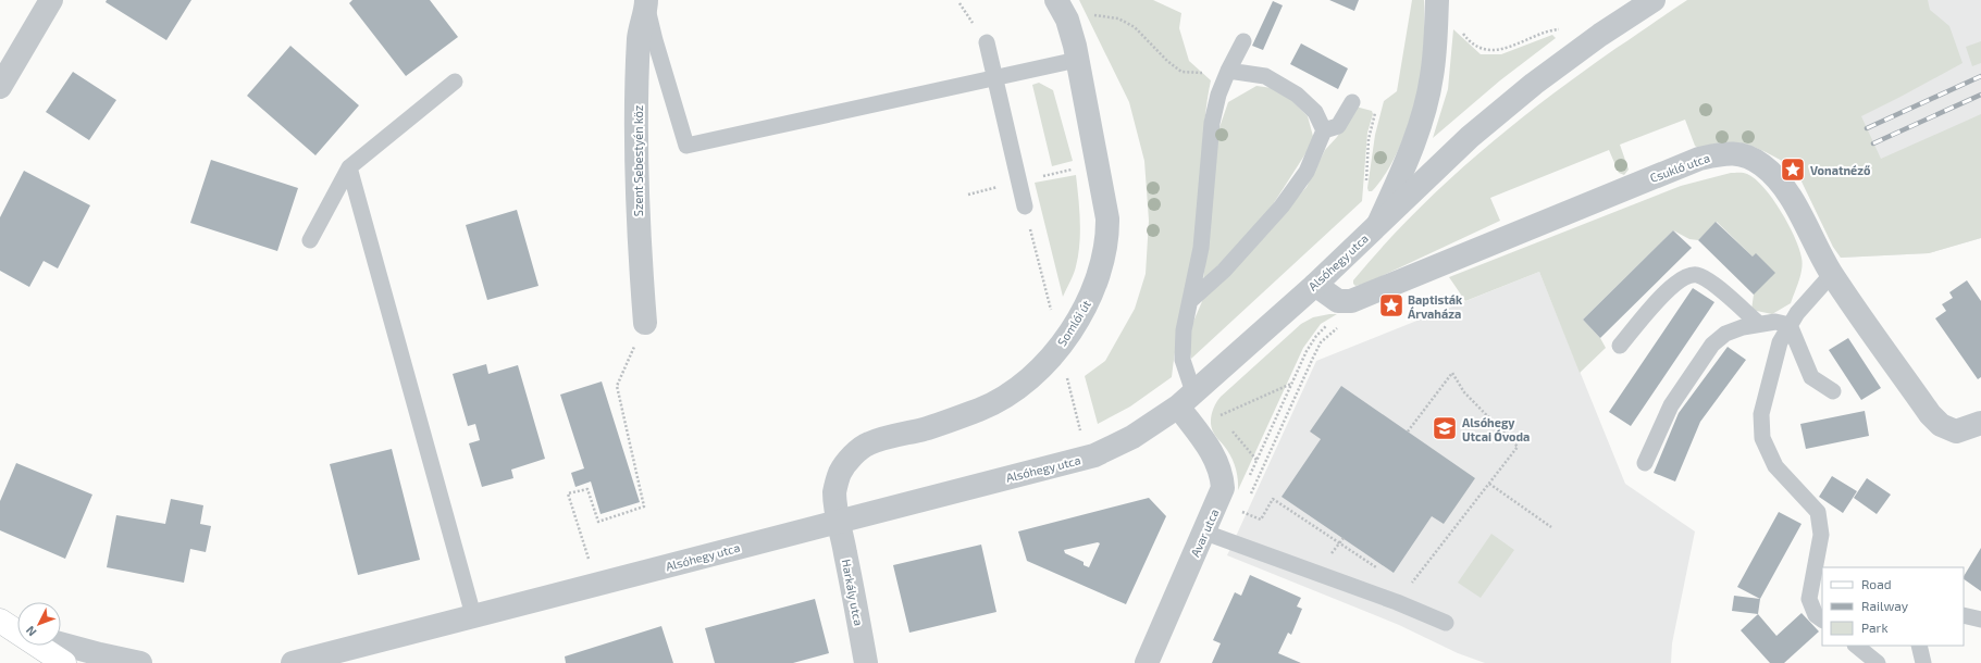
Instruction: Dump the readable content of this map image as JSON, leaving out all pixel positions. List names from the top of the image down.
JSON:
{
  "streets": {
    "street": [
      "Szent Sebestyén köz",
      "Csukló utca",
      "Alsóhegy utca",
      "Somlói út",
      "Avar utca",
      "Harkály utca"
    ]
  },
  "crossings": [
    ["Alsóhegy utca", "Somlói út"],
    ["Alsóhegy utca", "Avar utca"],
    ["Alsóhegy utca", "Harkály utca"],
    ["Somlói út", "Harkály utca"]
  ],
  "places": {
    "place": ["Vonatnéző", "Baptisták Árvaháza"],
    "school or university": ["Alsóhegy Utcai Óvoda"]
  },
  "legend": ["Road", "Railway", "Park"],
  "north": "bottom left"
}
